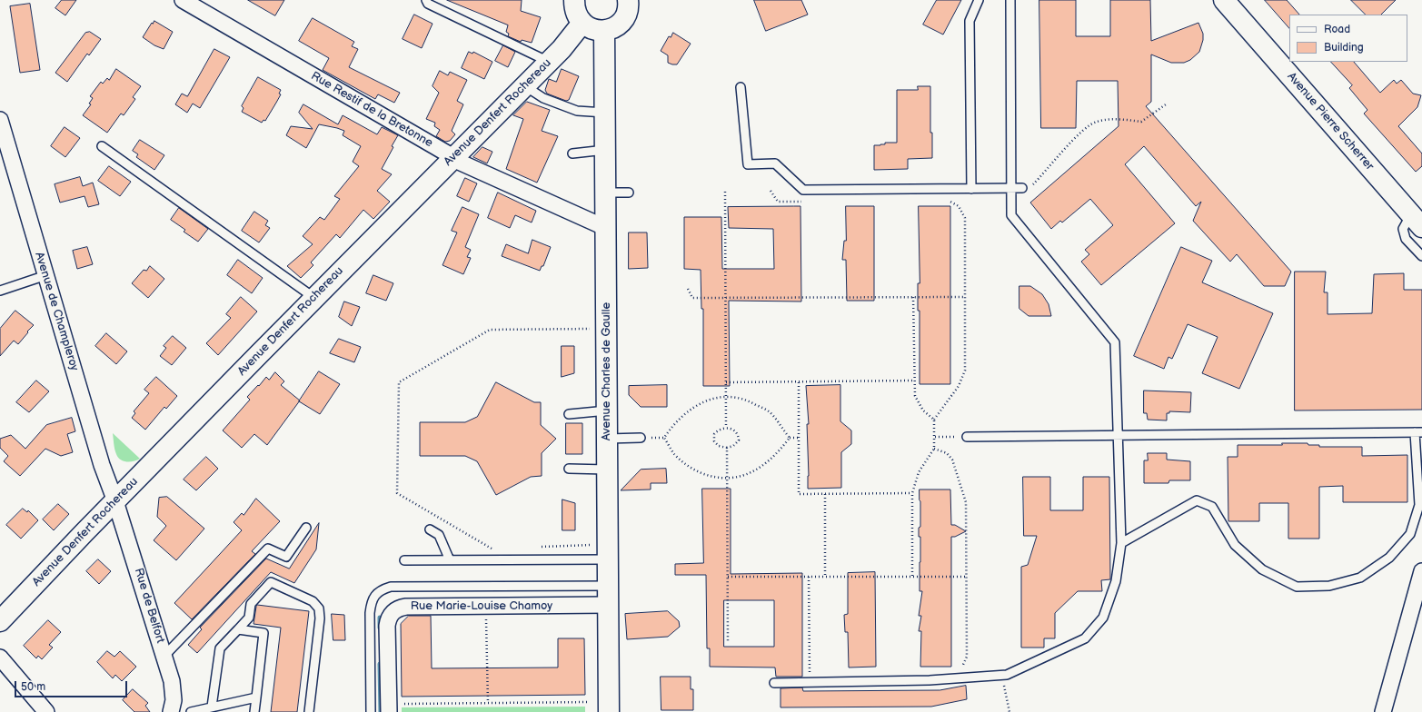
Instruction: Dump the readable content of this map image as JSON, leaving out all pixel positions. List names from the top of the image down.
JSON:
{
  "streets": {
    "street": [
      "Rue Restif de la Bretonne",
      "Avenue Denfert Rochereau",
      "Avenue Pierre Scherrer",
      "Avenue de Champleroy",
      "Avenue Charles de Gaulle",
      "Rue de Belfort",
      "Rue Marie-Louise Chamoy"
    ]
  },
  "crossings": [
    ["Rue Restif de la Bretonne", "Avenue Denfert Rochereau"],
    ["Rue Restif de la Bretonne", "Avenue Charles de Gaulle"],
    ["Avenue Denfert Rochereau", "Avenue de Champleroy"],
    ["Avenue Denfert Rochereau", "Rue de Belfort"],
    ["Avenue de Champleroy", "Rue de Belfort"],
    ["Avenue Charles de Gaulle", "Rue Marie-Louise Chamoy"]
  ],
  "legend": ["Road", "Building"],
  "scale_bar": "50 m"
}
